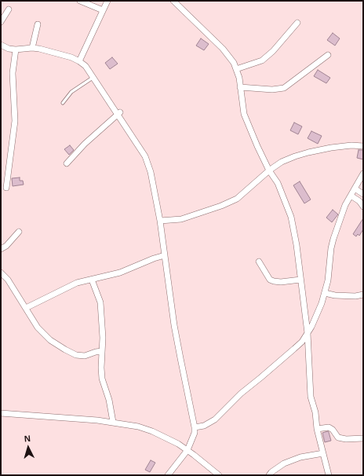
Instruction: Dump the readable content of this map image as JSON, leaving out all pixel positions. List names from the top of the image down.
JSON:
{
  "north": "top"
}
